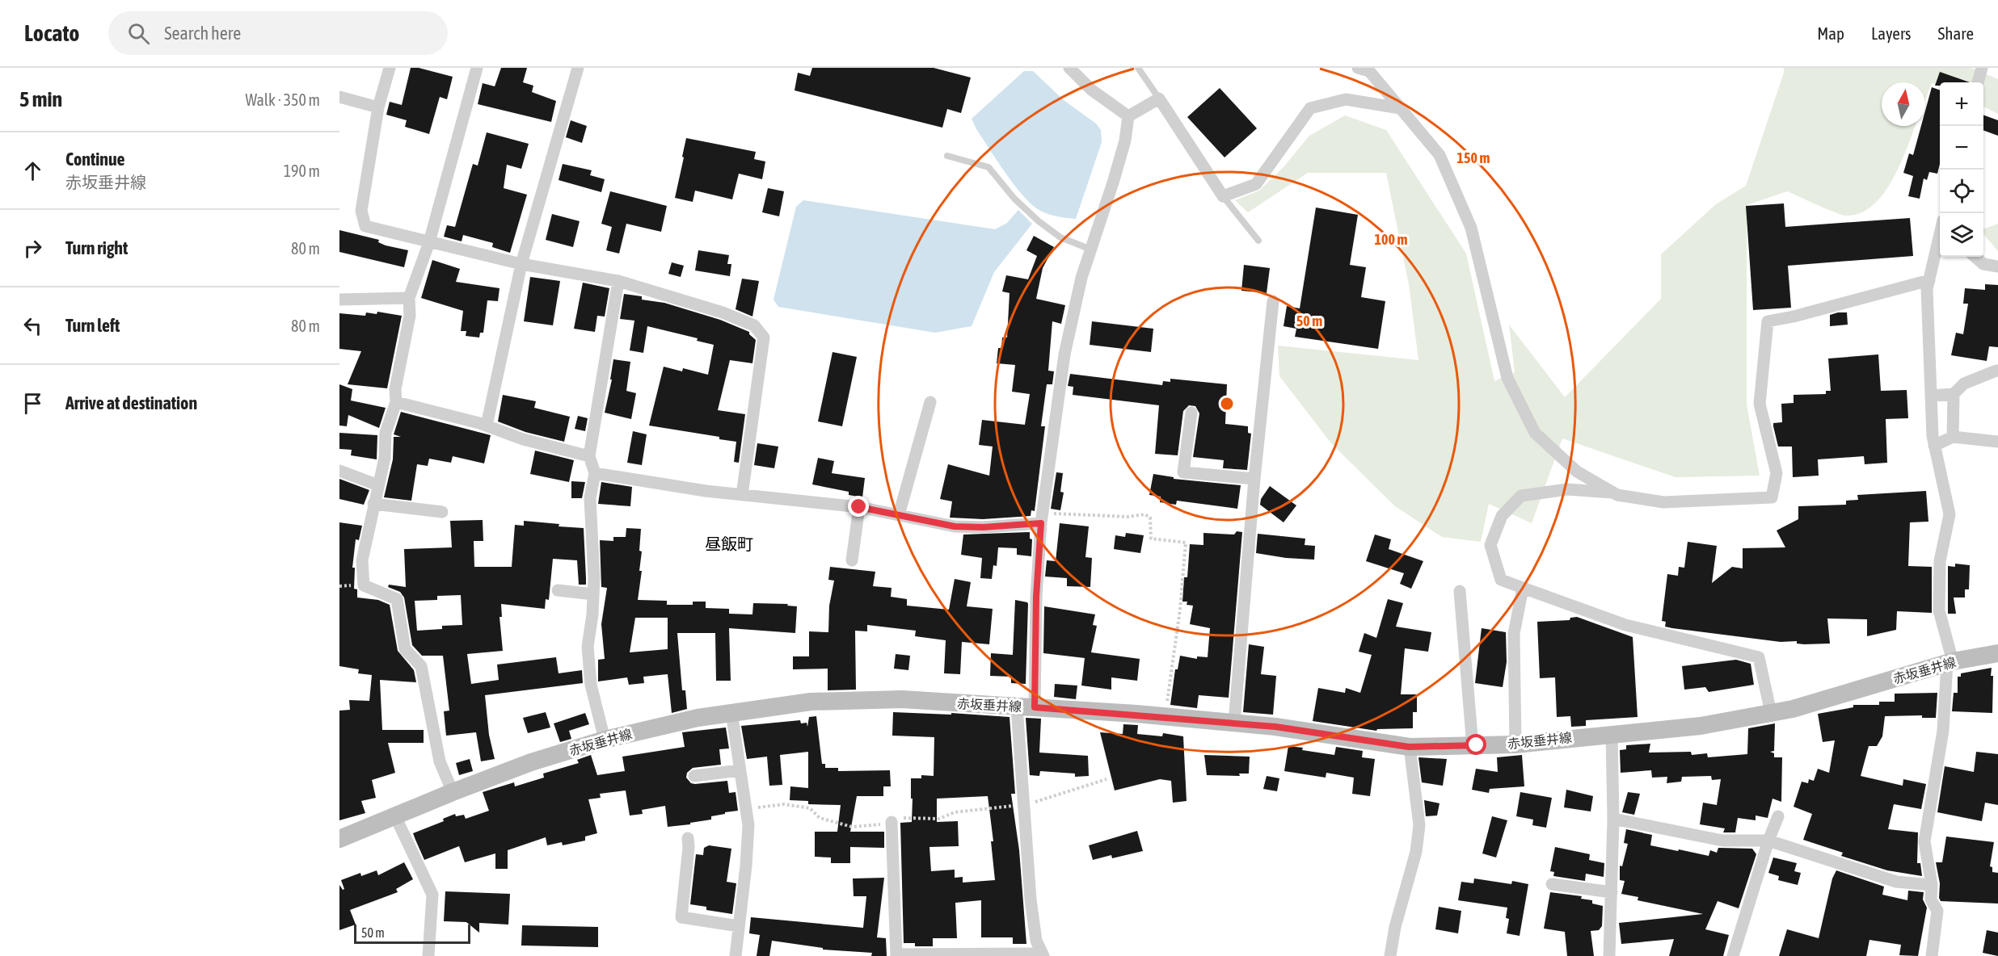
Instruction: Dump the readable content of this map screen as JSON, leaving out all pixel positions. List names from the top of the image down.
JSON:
{
  "streets": {
    "main road": ["赤坂垂井線"]
  },
  "districts": ["昼飯町"],
  "scale_bar": "50 m",
  "north": "top",
  "page": {
    "header": "Locato",
    "search": "Search here",
    "nav": ["Map", "Layers", "Share"],
    "heading": ["5 min", "Walk · 350 m"],
    "map_buttons": ["+", "−"],
    "list": [
      ["Continue", "赤坂垂井線", "190 m"],
      ["Turn right", "80 m"],
      ["Turn left", "80 m"],
      "Arrive at destination"
    ],
    "scale": "50 m"
  },
  "rings": ["150 m", "100 m", "50 m"]
}
